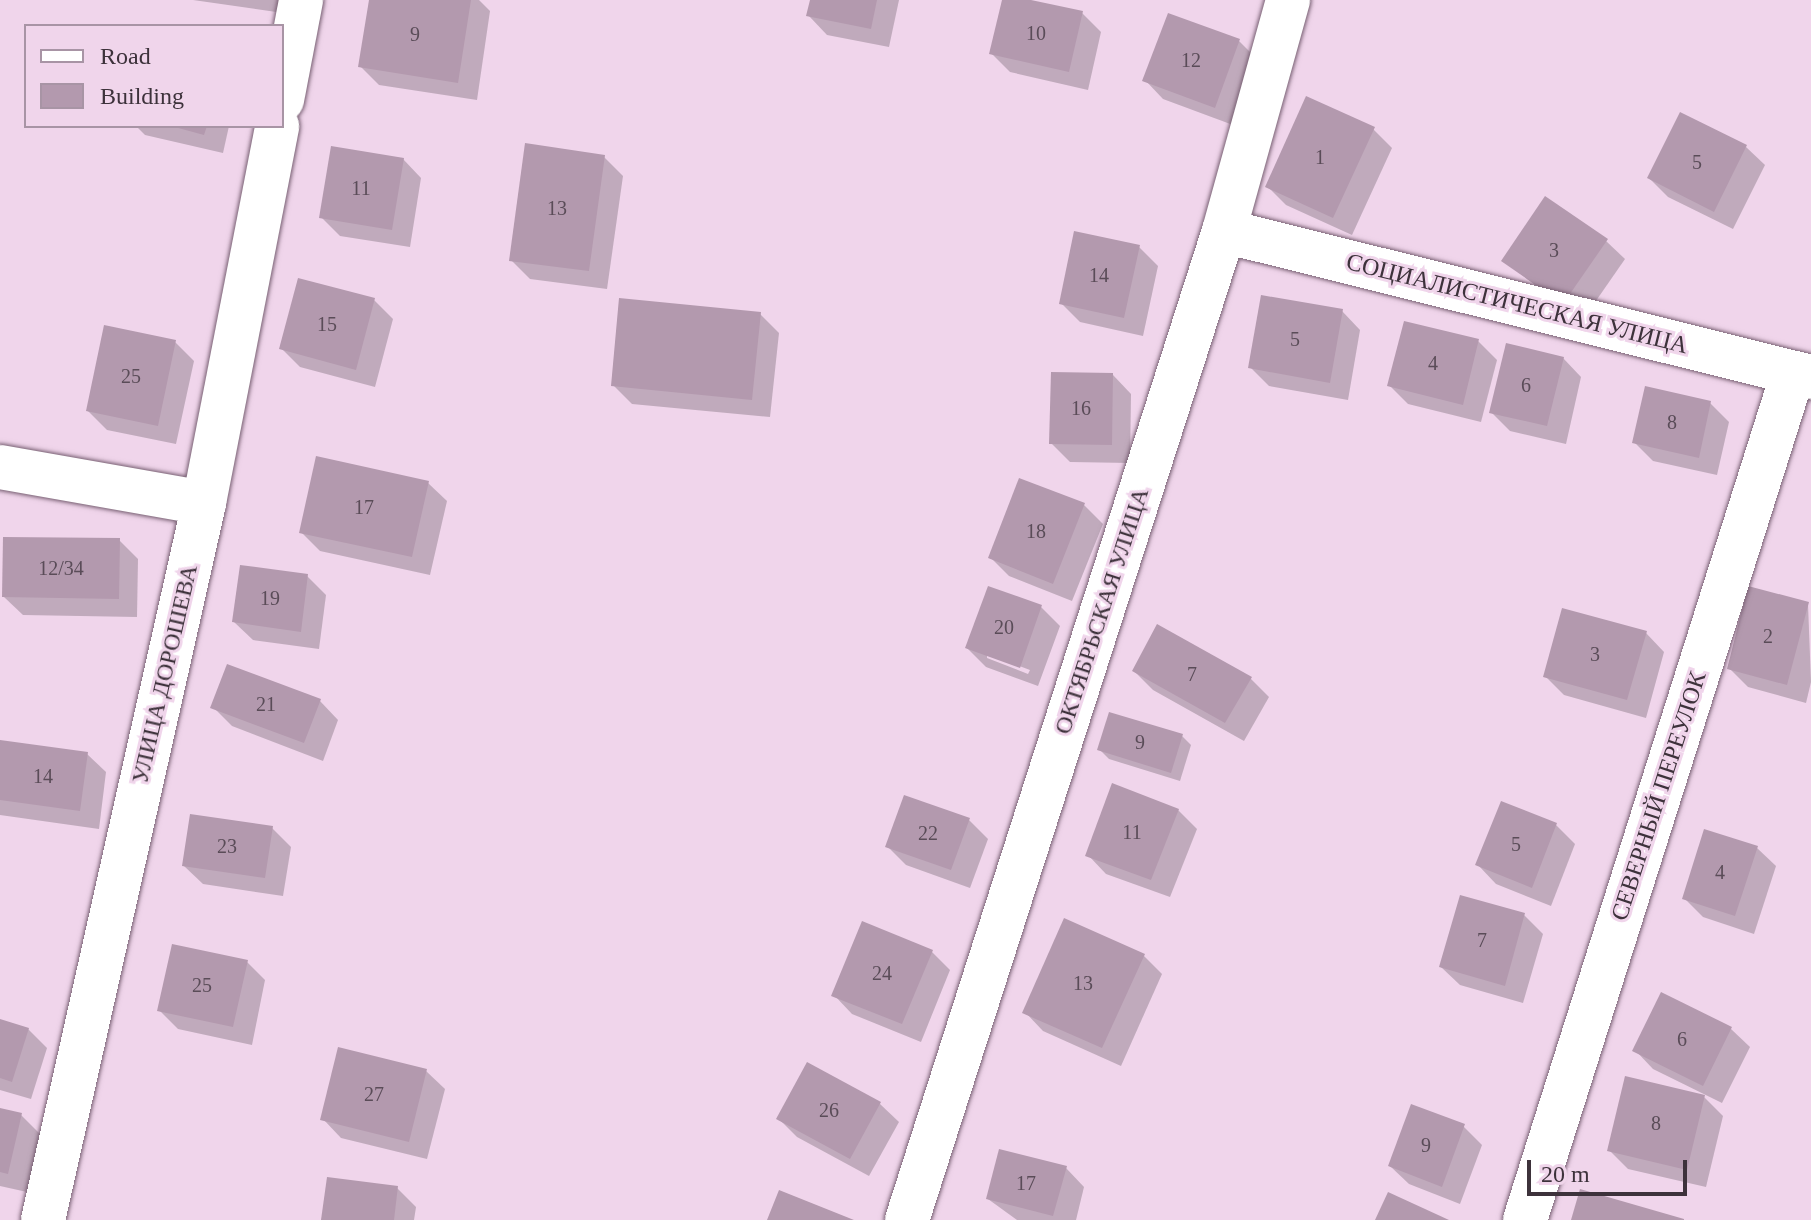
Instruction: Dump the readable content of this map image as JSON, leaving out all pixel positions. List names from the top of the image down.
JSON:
{
  "streets": {
    "street": [
      "СОЦИАЛИСТИЧЕСКАЯ УЛИЦА",
      "ОКТЯБРЬСКАЯ УЛИЦА",
      "УЛИЦА ДОРОШЕВА",
      "СЕВЕРНЫЙ ПЕРЕУЛОК"
    ]
  },
  "crossings": [
    ["СОЦИАЛИСТИЧЕСКАЯ УЛИЦА", "ОКТЯБРЬСКАЯ УЛИЦА"],
    ["СОЦИАЛИСТИЧЕСКАЯ УЛИЦА", "СЕВЕРНЫЙ ПЕРЕУЛОК"]
  ],
  "house_numbers": [
    "10",
    "9",
    "12",
    "1",
    "5",
    "11",
    "13",
    "3",
    "14",
    "15",
    "5",
    "4",
    "25",
    "6",
    "16",
    "8",
    "17",
    "18",
    "12/34",
    "19",
    "20",
    "2",
    "3",
    "7",
    "21",
    "9",
    "14",
    "11",
    "22",
    "5",
    "23",
    "4",
    "7",
    "24",
    "13",
    "25",
    "6",
    "27",
    "26",
    "8",
    "9",
    "17"
  ],
  "legend": ["Road", "Building"],
  "scale_bar": "20 m"
}
